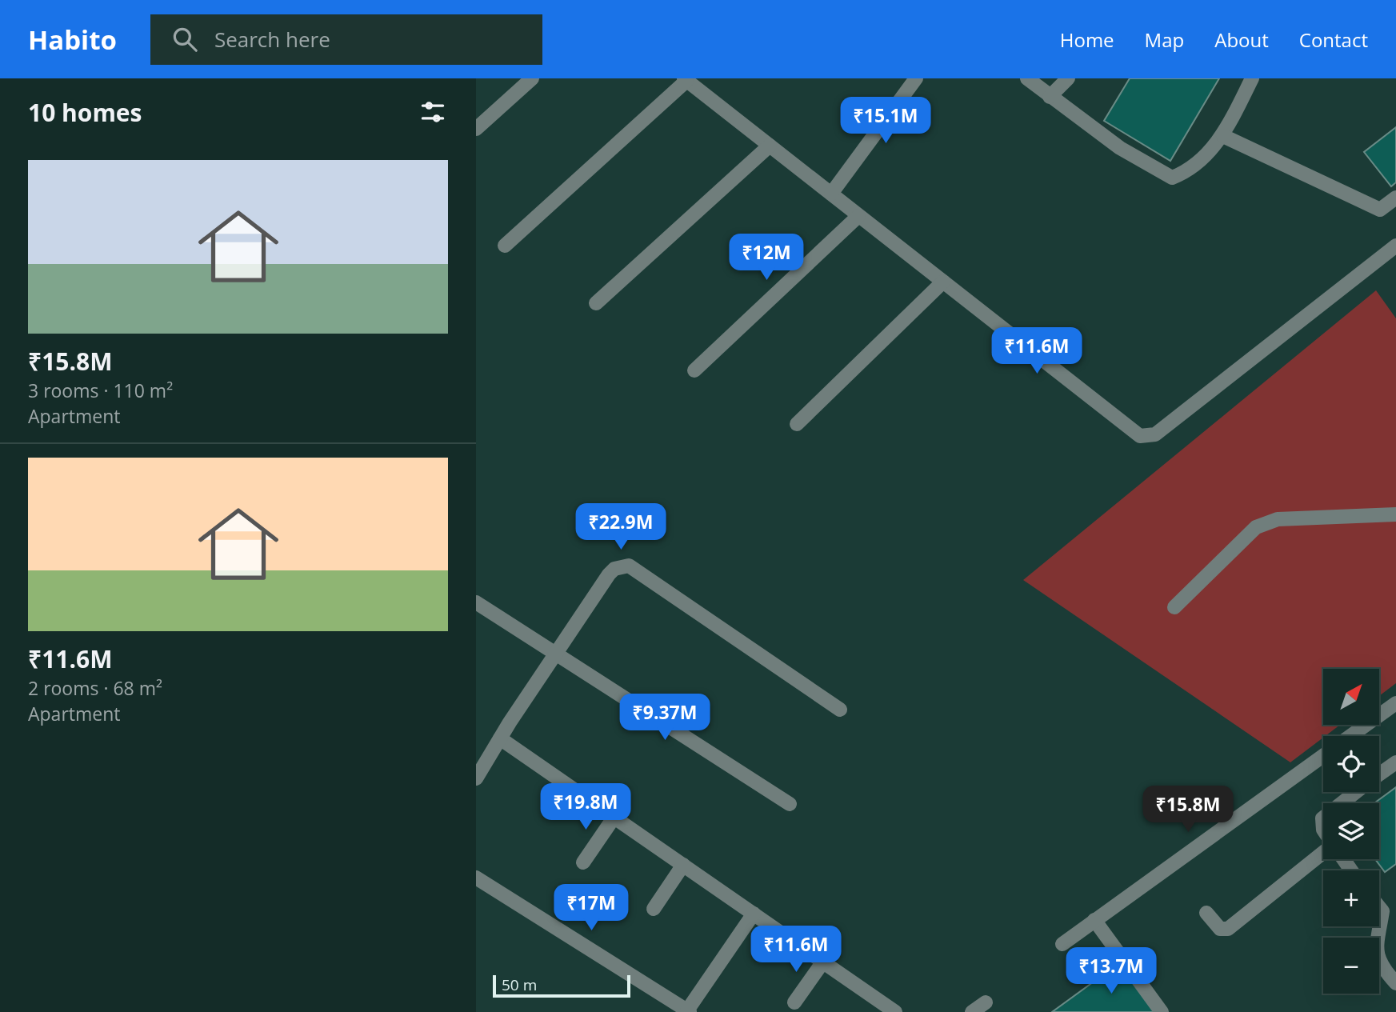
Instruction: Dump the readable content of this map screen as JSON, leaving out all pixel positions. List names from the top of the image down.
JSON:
{
  "scale_bar": "50 m",
  "north": "top right",
  "page": {
    "header": "Habito",
    "search": "Search here",
    "nav": [
      "Home",
      "Map",
      "About",
      "Contact"
    ],
    "heading": "10 homes",
    "price": [
      "₹15.1M",
      "₹12M",
      "₹11.6M",
      "₹22.9M",
      "₹9.37M",
      "₹19.8M",
      "₹15.8M",
      "₹17M",
      "₹11.6M",
      "₹13.7M"
    ],
    "list": [
      {
        "name": "₹15.8M",
        "note": "3 rooms · 110 m² · Apartment"
      },
      {
        "name": "₹11.6M",
        "note": "2 rooms · 68 m² · Apartment"
      }
    ],
    "map_buttons": ["+", "−"],
    "scale": "50 m"
  }
}
